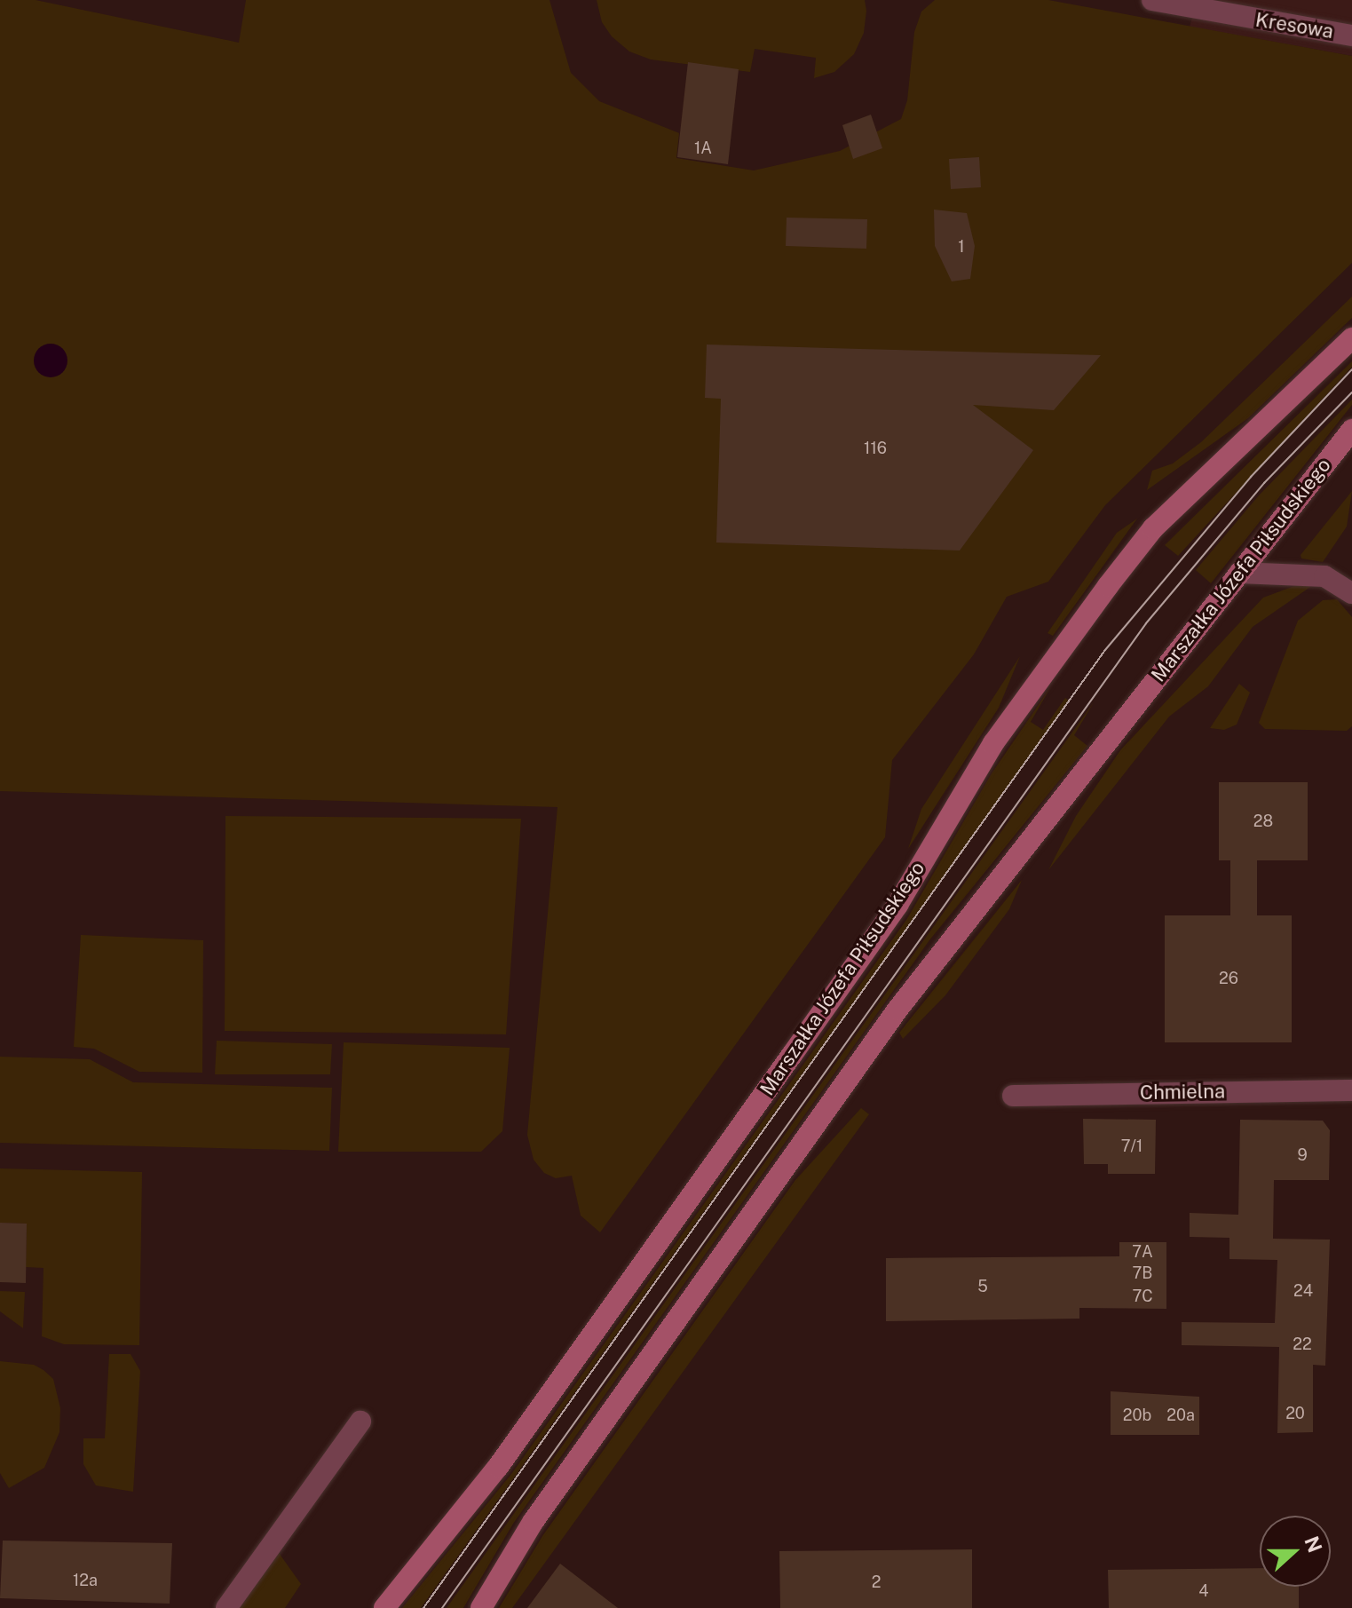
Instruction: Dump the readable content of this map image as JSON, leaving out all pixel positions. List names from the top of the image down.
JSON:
{
  "streets": {
    "main road": ["Marszałka Józefa Piłsudskiego"],
    "street": ["Kresowa", "Chmielna"]
  },
  "house_numbers": [
    "1A",
    "1",
    "116",
    "28",
    "26",
    "7/1",
    "9",
    "7A",
    "7B",
    "5",
    "24",
    "7C",
    "22",
    "20",
    "20b",
    "20a",
    "12a",
    "2",
    "4"
  ],
  "north": "right"
}
